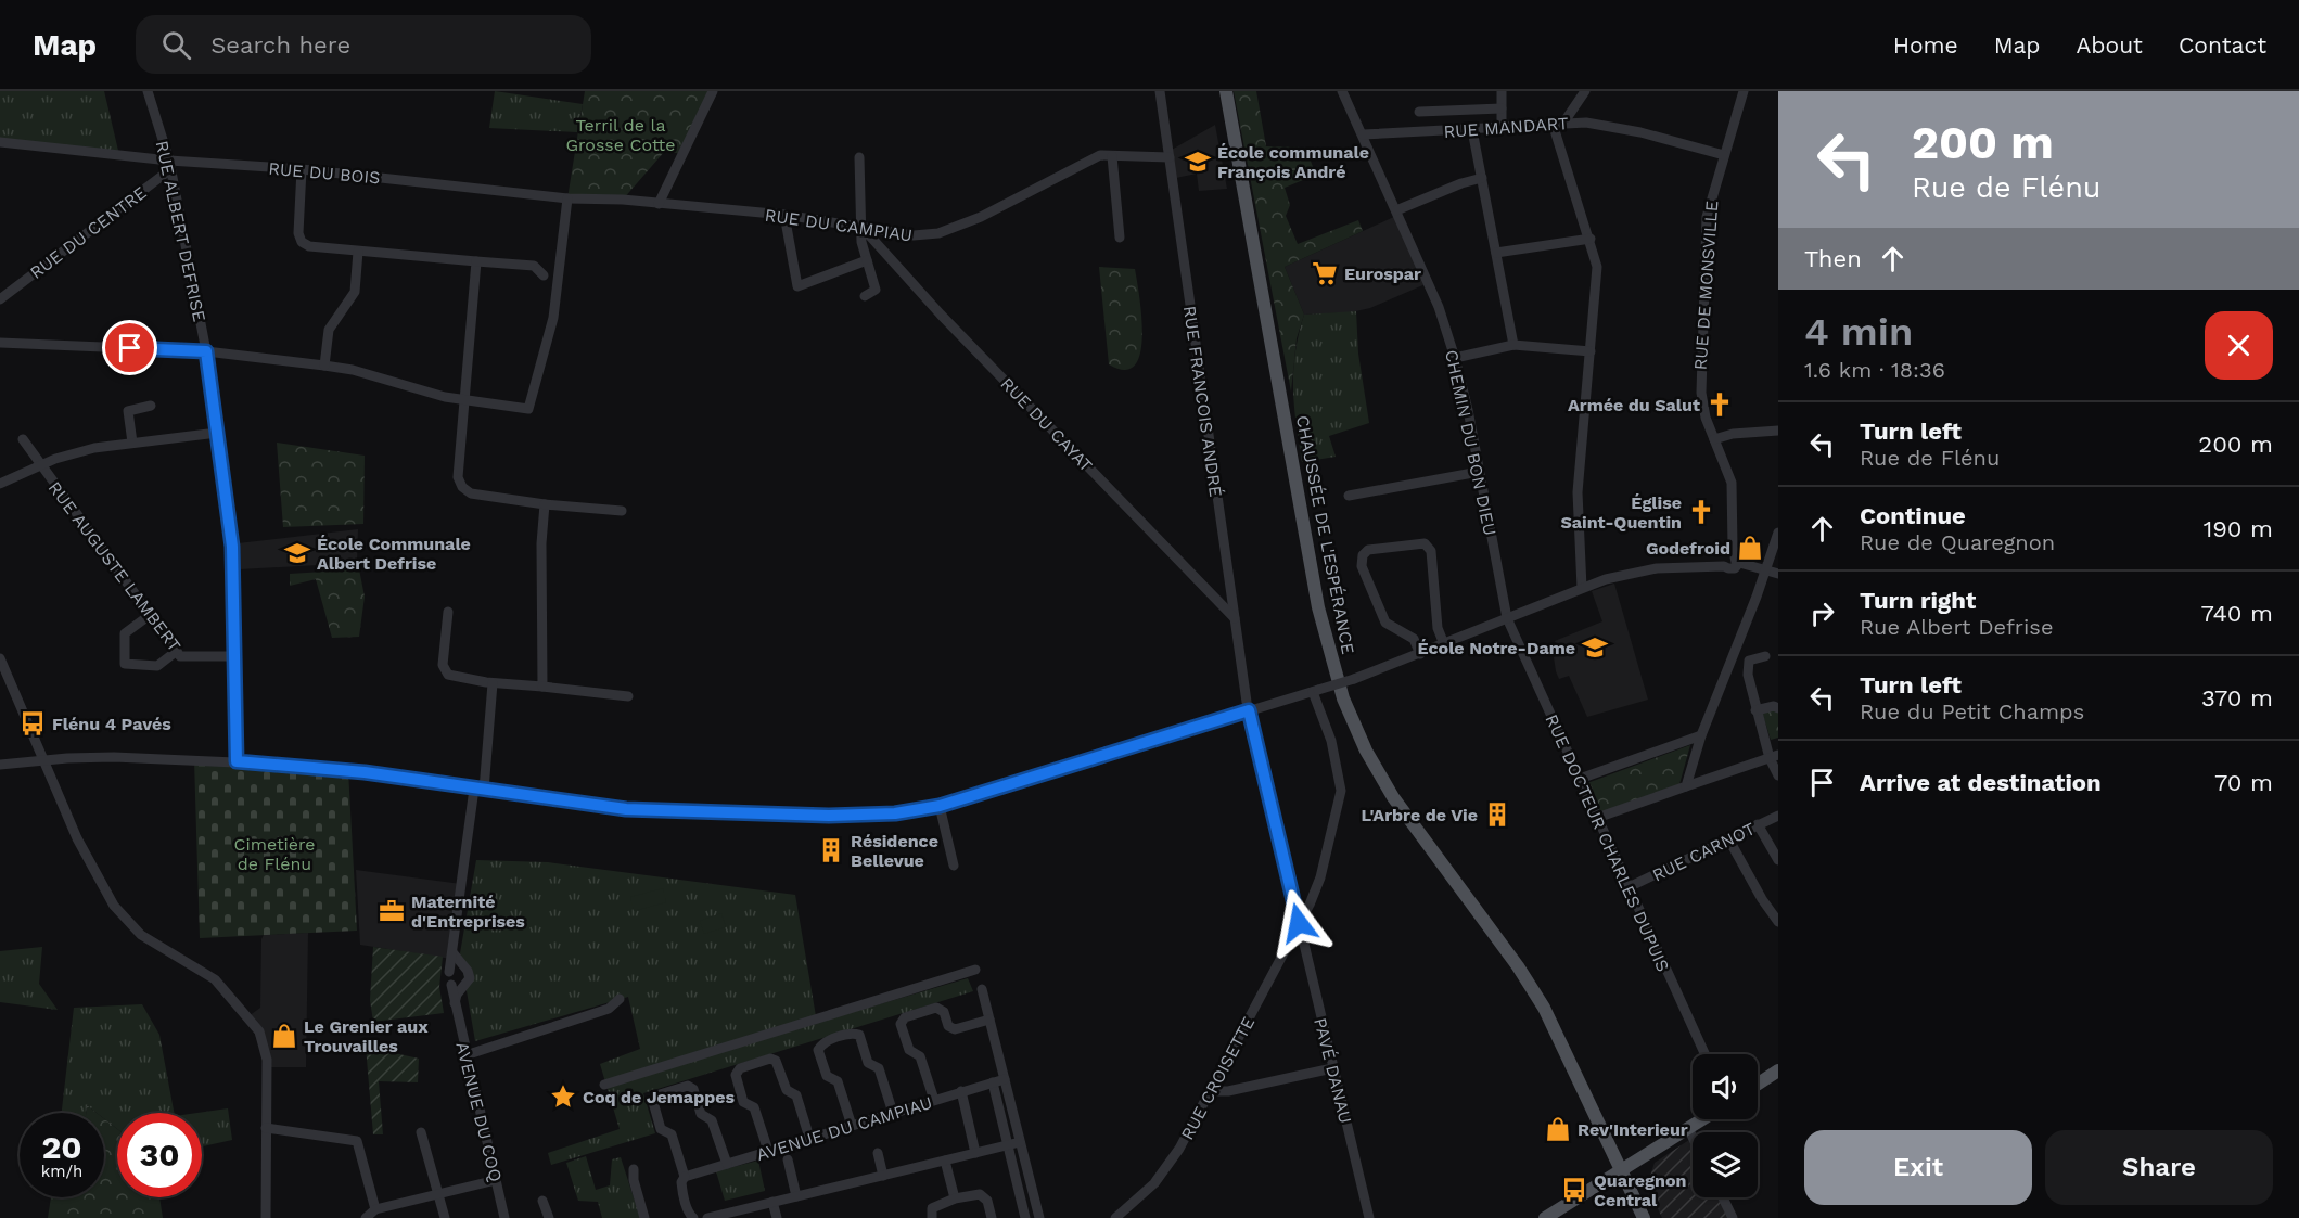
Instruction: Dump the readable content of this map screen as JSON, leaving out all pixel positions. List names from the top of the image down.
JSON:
{
  "streets": {
    "main road": ["CHAUSSÉE DE L'ESPÉRANCE"],
    "street": [
      "RUE MANDART",
      "RUE DU BOIS",
      "RUE DU CAMPIAU",
      "RUE ALBERT DEFRISE",
      "RUE DU CENTRE",
      "RUE DE MONSVILLE",
      "RUE FRANCOIS ANDRÉ",
      "RUE DU CAYAT",
      "CHEMIN DU BON DIEU",
      "RUE AUGUSTE LAMBERT",
      "RUE DOCTEUR CHARLES DUPUIS",
      "RUE CARNOT",
      "PAVÉ DANAU",
      "RUE CROISETTE",
      "AVENUE DU COQ",
      "AVENUE DU CAMPIAU"
    ]
  },
  "crossings": [
    ["RUE MANDART", "RUE DE MONSVILLE"],
    ["RUE MANDART", "CHEMIN DU BON DIEU"],
    ["RUE DU BOIS", "RUE DU CAMPIAU"],
    ["RUE DU BOIS", "RUE ALBERT DEFRISE"],
    ["RUE DU BOIS", "RUE DU CENTRE"],
    ["RUE DU CAMPIAU", "RUE FRANCOIS ANDRÉ"],
    ["RUE DU CAMPIAU", "RUE DU CAYAT"],
    ["RUE ALBERT DEFRISE", "RUE DU CENTRE"],
    ["RUE ALBERT DEFRISE", "RUE AUGUSTE LAMBERT"],
    ["RUE FRANCOIS ANDRÉ", "RUE DU CAYAT"],
    ["RUE FRANCOIS ANDRÉ", "PAVÉ DANAU"],
    ["CHEMIN DU BON DIEU", "RUE DOCTEUR CHARLES DUPUIS"],
    ["RUE DOCTEUR CHARLES DUPUIS", "RUE CARNOT"],
    ["PAVÉ DANAU", "RUE CROISETTE"]
  ],
  "parks": ["Terril de la Grosse Cotte", "Cimetière de Flénu"],
  "places": {
    "school or university": ["École communale François André", "École Communale Albert Defrise", "École Notre-Dame"],
    "supermarket": ["Eurospar"],
    "church": ["Armée du Salut", "Église Saint-Quentin"],
    "shop": ["Godefroid", "Le Grenier aux Trouvailles", "Rev'Interieur"],
    "bus stop": ["Flénu 4 Pavés", "Quaregnon Central"],
    "building": ["L'Arbre de Vie", "Résidence Bellevue"],
    "office": ["Maternité d'Entreprises"],
    "place": ["Coq de Jemappes"]
  },
  "page": {
    "header": "Map",
    "search": "Search here",
    "nav": [
      "Home",
      "Map",
      "About",
      "Contact"
    ],
    "turn": ["200 m", "Rue de Flénu"],
    "then": "Then",
    "heading": ["4 min", "1.6 km · 18:36"],
    "list": [
      {
        "name": "Turn left",
        "note": "Rue de Flénu",
        "value": "200 m"
      },
      {
        "name": "Continue",
        "note": "Rue de Quaregnon",
        "value": "190 m"
      },
      {
        "name": "Turn right",
        "note": "Rue Albert Defrise",
        "value": "740 m"
      },
      {
        "name": "Turn left",
        "note": "Rue du Petit Champs",
        "value": "370 m"
      },
      {
        "name": "Arrive at destination",
        "value": "70 m"
      }
    ],
    "speed": "20 km/h",
    "limit": "30",
    "buttons": ["Exit", "Share"]
  }
}
